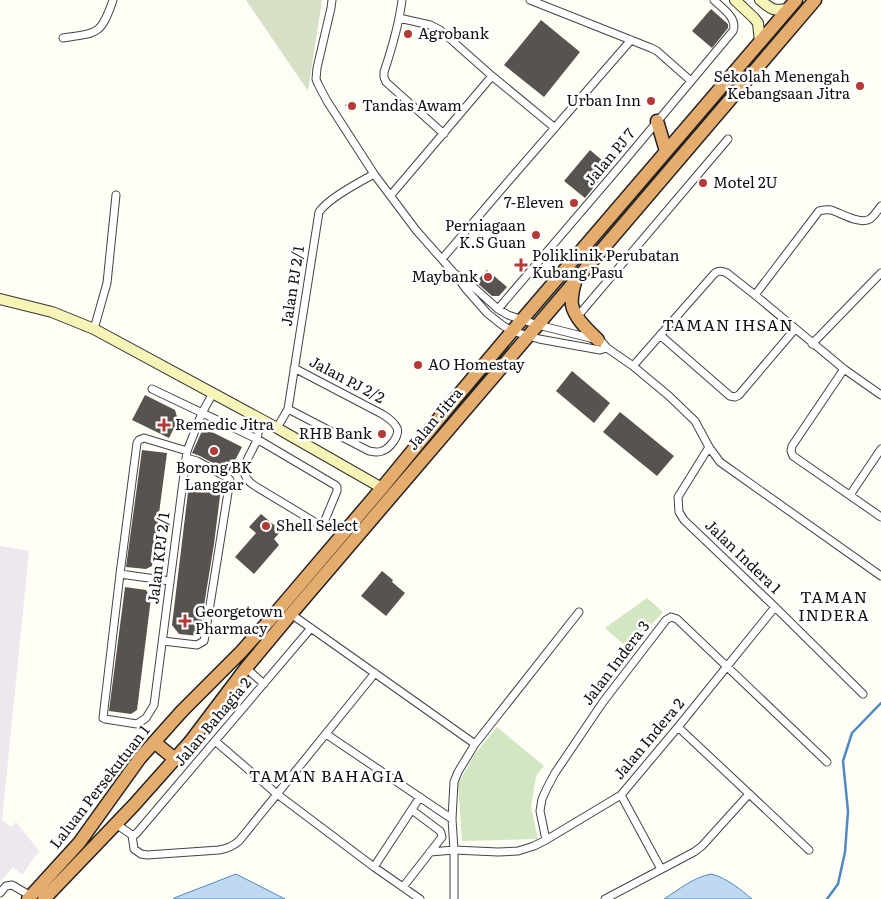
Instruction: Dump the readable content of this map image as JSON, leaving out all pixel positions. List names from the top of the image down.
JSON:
{
  "streets": {
    "highway": ["Jalan Jitra", "Laluan Persekutuan 1"],
    "street": [
      "Jalan PJ 7",
      "Jalan PJ 2/1",
      "Jalan PJ 2/2",
      "Jalan Indera 1",
      "Jalan KPJ 2/1",
      "Jalan Indera 3",
      "Jalan Bahagia 2",
      "Jalan Indera 2"
    ]
  },
  "crossings": [
    ["Jalan PJ 2/1", "Jalan PJ 2/2"],
    ["Jalan Jitra", "Laluan Persekutuan 1"],
    ["Jalan Indera 1", "Jalan Indera 2"],
    ["Jalan Indera 3", "Jalan Indera 2"]
  ],
  "districts": ["TAMAN IHSAN", "TAMAN INDERA", "TAMAN BAHAGIA"],
  "places": {
    "other": [
      "Agrobank",
      "Sekolah Menengah Kebangsaan Jitra",
      "Urban Inn",
      "Tandas Awam",
      "Motel 2U",
      "7-Eleven",
      "Perniagaan K.S Guan",
      "Maybank",
      "AO Homestay",
      "RHB Bank",
      "Borong BK Langgar",
      "Shell Select"
    ],
    "health": ["Poliklinik Perubatan Kubang Pasu", "Remedic Jitra", "Georgetown Pharmacy"]
  }
}
